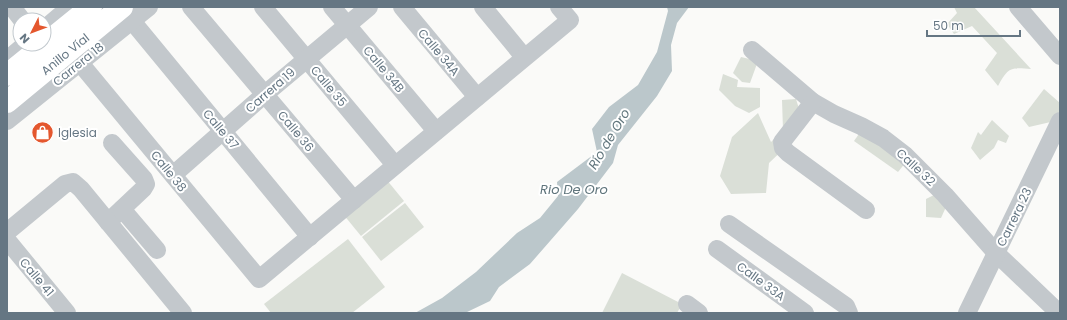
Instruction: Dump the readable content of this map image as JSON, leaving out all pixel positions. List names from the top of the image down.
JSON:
{
  "streets": {
    "highway": ["Anillo Víal"],
    "street": [
      "Calle 34A",
      "Carrera 18",
      "Calle 34B",
      "Calle 35",
      "Carrera 19",
      "Calle 37",
      "Calle 36",
      "Calle 32",
      "Calle 38",
      "Carrera 23",
      "Calle 41",
      "Calle 33A"
    ]
  },
  "crossings": [
    ["Anillo Víal", "Carrera 18"],
    ["Anillo Víal", "Calle 37"],
    ["Carrera 18", "Calle 37"],
    ["Carrera 18", "Calle 38"],
    ["Calle 34B", "Carrera 19"],
    ["Calle 35", "Carrera 19"],
    ["Carrera 19", "Calle 37"],
    ["Carrera 19", "Calle 36"],
    ["Carrera 19", "Calle 38"],
    ["Calle 37", "Calle 38"],
    ["Calle 32", "Carrera 23"]
  ],
  "water": ["Río de Oro", "Rio De Oro"],
  "places": {
    "shop": ["Iglesia"]
  },
  "scale_bar": "50 m",
  "north": "bottom left"
}
